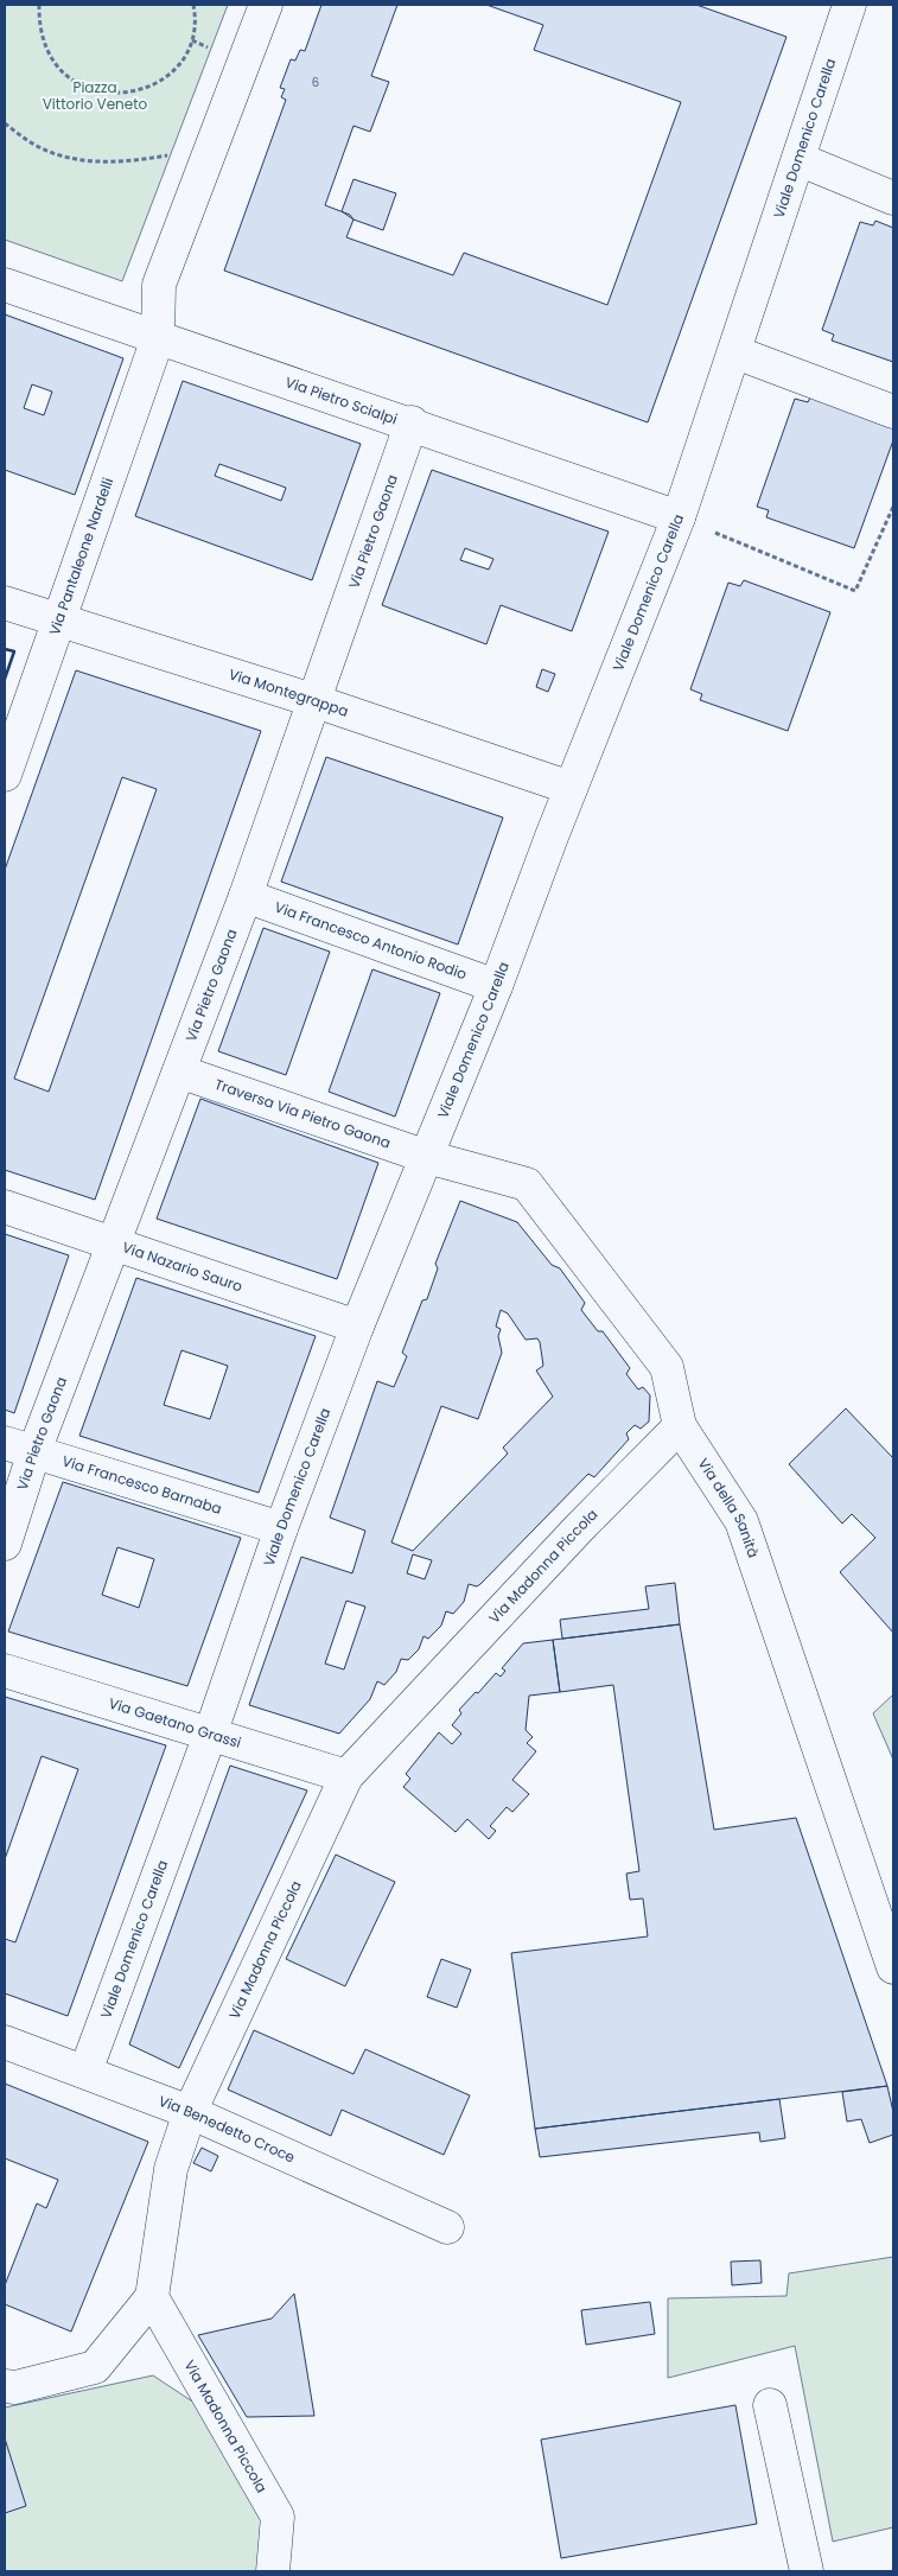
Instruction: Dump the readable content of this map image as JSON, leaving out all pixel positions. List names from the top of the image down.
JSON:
{
  "streets": {
    "street": [
      "Viale Domenico Carella",
      "Via Pietro Scialpi",
      "Via Pietro Gaona",
      "Via Pantaleone Nardelli",
      "Via Montegrappa",
      "Via Francesco Antonio Rodio",
      "Traversa Via Pietro Gaona",
      "Via Nazario Sauro",
      "Via Francesco Barnaba",
      "Via della Sanità",
      "Via Madonna Piccola",
      "Via Gaetano Grassi",
      "Via Benedetto Croce"
    ]
  },
  "crossings": [
    ["Viale Domenico Carella", "Via Pietro Scialpi"],
    ["Viale Domenico Carella", "Via Montegrappa"],
    ["Viale Domenico Carella", "Via Francesco Antonio Rodio"],
    ["Viale Domenico Carella", "Traversa Via Pietro Gaona"],
    ["Viale Domenico Carella", "Via Nazario Sauro"],
    ["Viale Domenico Carella", "Via Francesco Barnaba"],
    ["Viale Domenico Carella", "Via della Sanità"],
    ["Viale Domenico Carella", "Via Gaetano Grassi"],
    ["Viale Domenico Carella", "Via Benedetto Croce"],
    ["Via Pietro Scialpi", "Via Pietro Gaona"],
    ["Via Pietro Scialpi", "Via Pantaleone Nardelli"],
    ["Via Pietro Gaona", "Via Montegrappa"],
    ["Via Pietro Gaona", "Via Francesco Antonio Rodio"],
    ["Via Pietro Gaona", "Traversa Via Pietro Gaona"],
    ["Via Pietro Gaona", "Via Nazario Sauro"],
    ["Via Pietro Gaona", "Via Francesco Barnaba"],
    ["Via Pantaleone Nardelli", "Via Montegrappa"],
    ["Traversa Via Pietro Gaona", "Via della Sanità"],
    ["Via della Sanità", "Via Madonna Piccola"],
    ["Via Madonna Piccola", "Via Gaetano Grassi"],
    ["Via Madonna Piccola", "Via Benedetto Croce"]
  ],
  "parks": ["Piazza Vittorio Veneto"],
  "house_numbers": ["6"]
}
